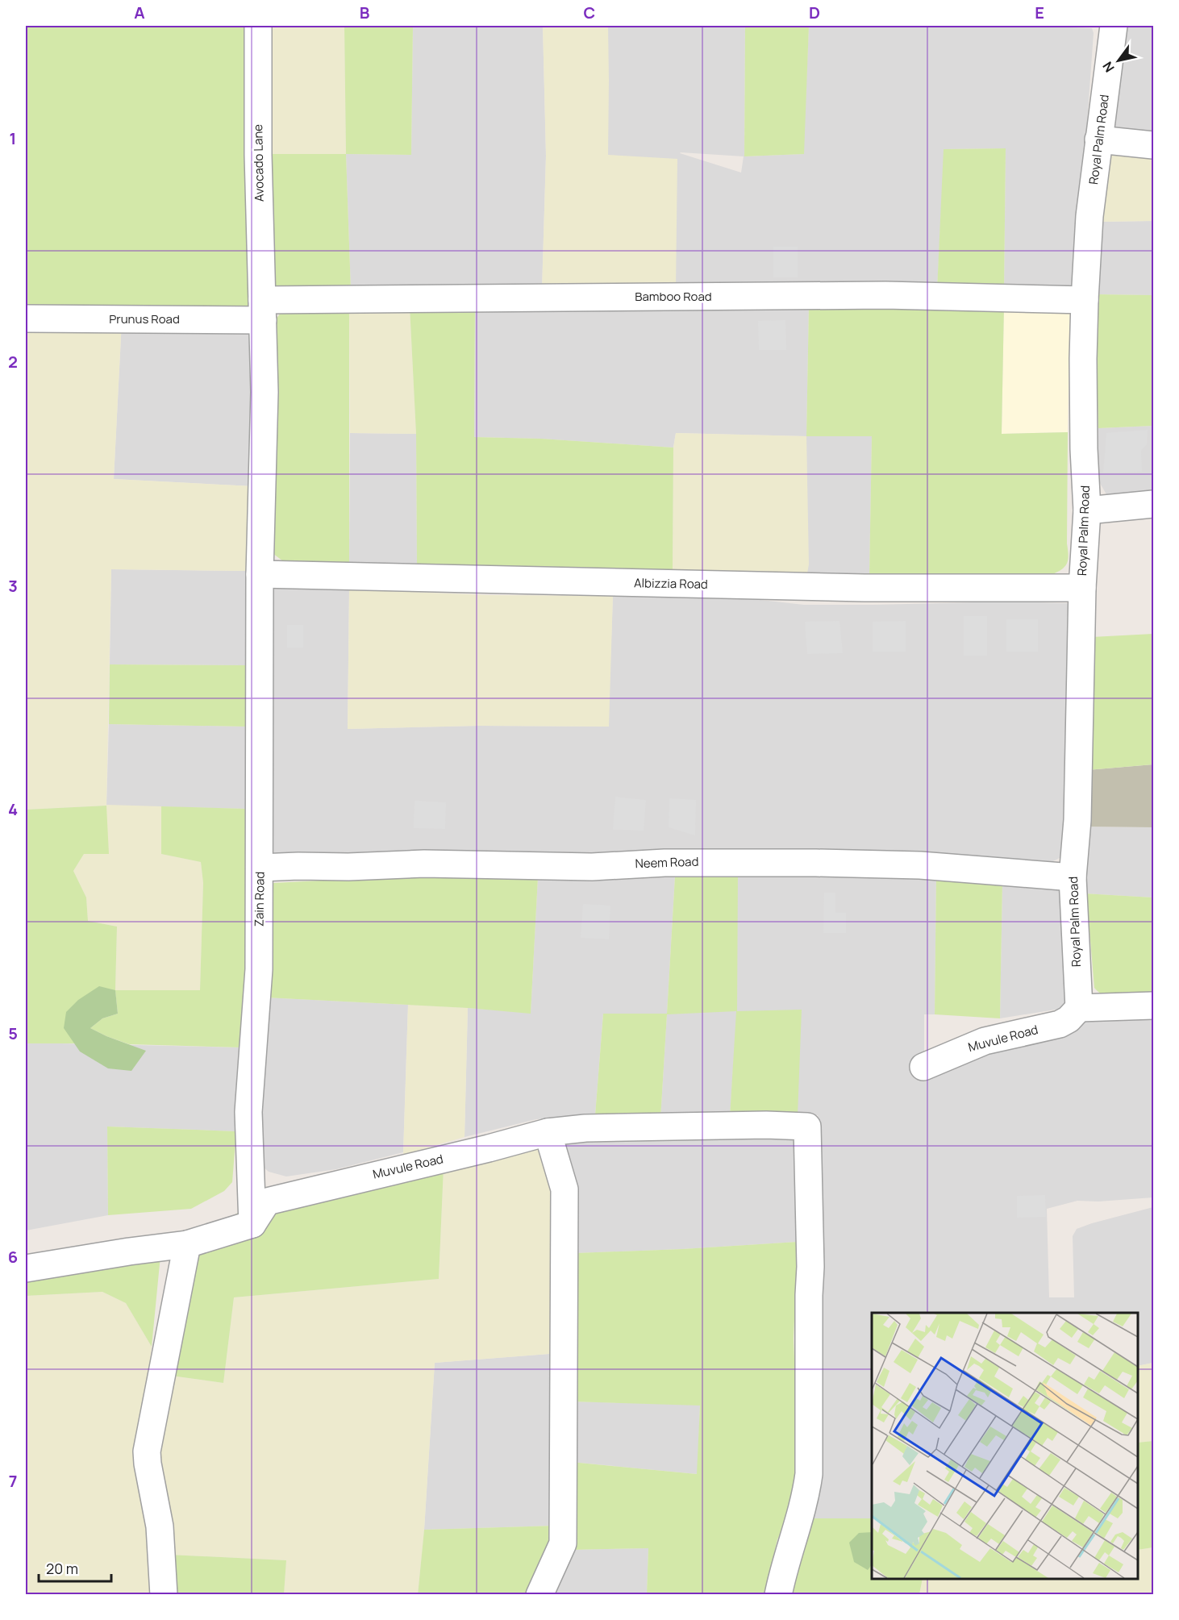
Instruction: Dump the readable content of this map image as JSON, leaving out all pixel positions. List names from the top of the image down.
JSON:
{
  "streets": {
    "street": [
      "Royal Palm Road",
      "Avocado Lane",
      "Bamboo Road",
      "Prunus Road",
      "Albizzia Road",
      "Neem Road",
      "Zain Road",
      "Muvule Road"
    ]
  },
  "crossings": [
    ["Royal Palm Road", "Bamboo Road"],
    ["Royal Palm Road", "Albizzia Road"],
    ["Royal Palm Road", "Neem Road"],
    ["Royal Palm Road", "Muvule Road"],
    ["Avocado Lane", "Bamboo Road"],
    ["Avocado Lane", "Prunus Road"],
    ["Avocado Lane", "Albizzia Road"],
    ["Avocado Lane", "Zain Road"],
    ["Bamboo Road", "Prunus Road"],
    ["Albizzia Road", "Zain Road"],
    ["Neem Road", "Zain Road"],
    ["Zain Road", "Muvule Road"]
  ],
  "scale_bar": "20 m",
  "north": "bottom left",
  "grid": {
    "columns": [
      "A",
      "B",
      "C",
      "D",
      "E"
    ],
    "rows": [
      "1",
      "2",
      "3",
      "4",
      "5",
      "6",
      "7"
    ]
  }
}
